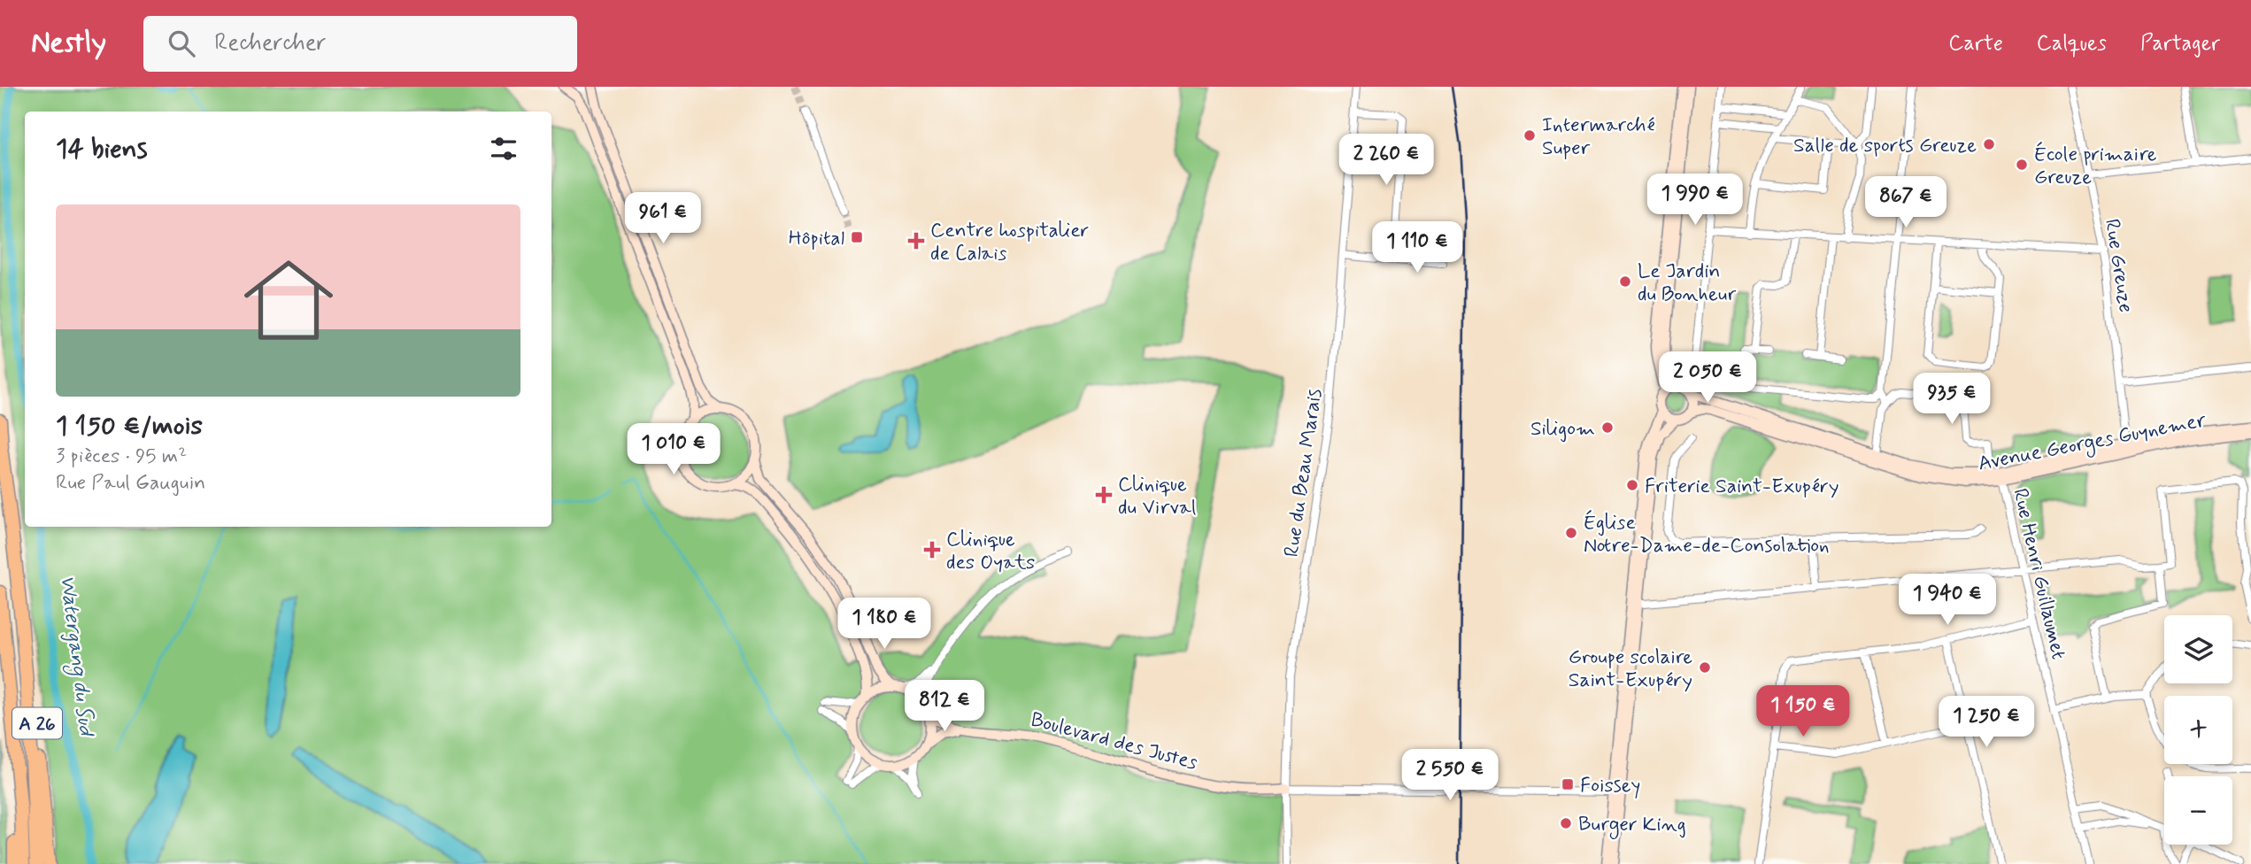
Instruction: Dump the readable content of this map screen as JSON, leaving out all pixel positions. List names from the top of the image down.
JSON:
{
  "streets": {
    "highway": ["A 26"],
    "street": [
      "Rue Greuze",
      "Avenue Georges Guynemer",
      "Rue du Beau Marais",
      "Rue Henri Guillaumet",
      "Boulevard des Justes"
    ]
  },
  "crossings": [
    ["Rue Greuze", "Avenue Georges Guynemer"],
    ["Avenue Georges Guynemer", "Rue Henri Guillaumet"],
    ["Rue du Beau Marais", "Boulevard des Justes"]
  ],
  "water": ["Watergang du Sud"],
  "places": {
    "other": [
      "Intermarché Super",
      "Salle de sports Greuze",
      "École primaire Greuze",
      "Le Jardin du Bonheur",
      "Siligom",
      "Friterie Saint-Exupéry",
      "Église Notre-Dame-de-Consolation",
      "Groupe scolaire Saint-Exupéry",
      "Burger King"
    ],
    "transit": ["Hôpital", "Foissey"],
    "health": ["Centre hospitalier de Calais", "Clinique du Virval", "Clinique des Oyats"]
  },
  "page": {
    "header": "Nestly",
    "search": "Rechercher",
    "nav": ["Carte", "Calques", "Partager"],
    "heading": "14 biens",
    "price": [
      "2 260 €",
      "1 990 €",
      "867 €",
      "961 €",
      "1 110 €",
      "2 050 €",
      "935 €",
      "1 010 €",
      "1 940 €",
      "1 180 €",
      "812 €",
      "1 150 €",
      "1 250 €",
      "2 550 €"
    ],
    "list": [
      {
        "name": "1 150 €/mois",
        "note": "3 pièces · 95 m² · Rue Paul Gauguin"
      }
    ],
    "map_buttons": ["+", "−"]
  }
}
